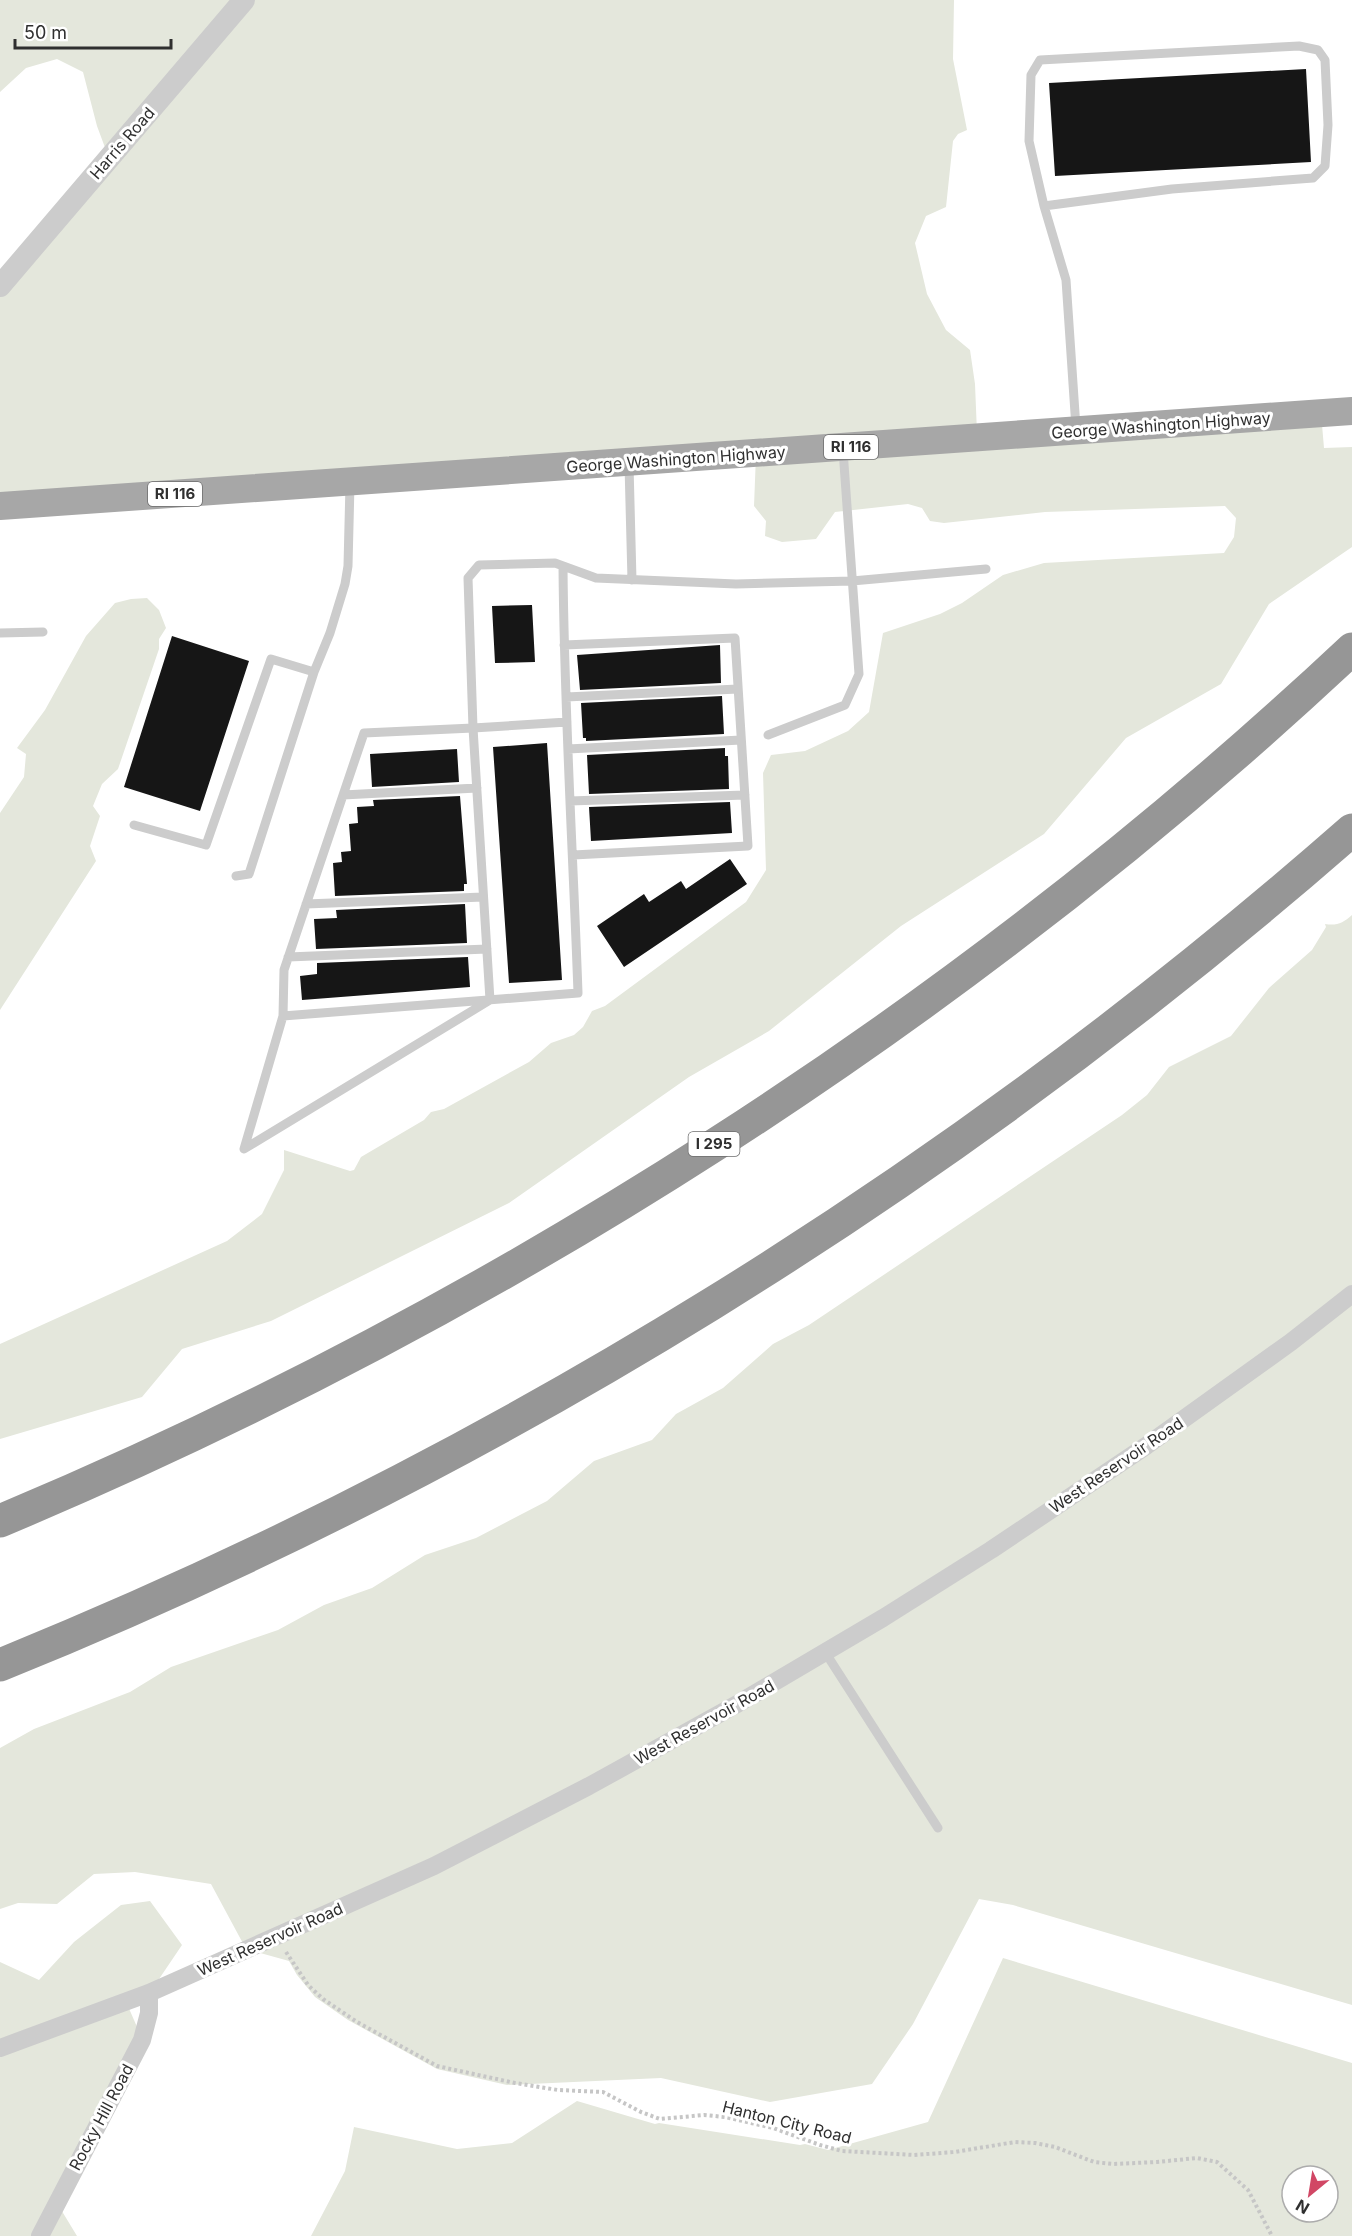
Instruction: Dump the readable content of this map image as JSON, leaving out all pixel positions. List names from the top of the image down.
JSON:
{
  "streets": {
    "highway": ["I 295"],
    "main road": ["George Washington Highway", "RI 116"],
    "street": ["Harris Road", "West Reservoir Road", "Rocky Hill Road"],
    "path": ["Hanton City Road"]
  },
  "crossings": [
    ["West Reservoir Road", "Rocky Hill Road"],
    ["West Reservoir Road", "Hanton City Road"]
  ],
  "scale_bar": "50 m",
  "north": "bottom left"
}
